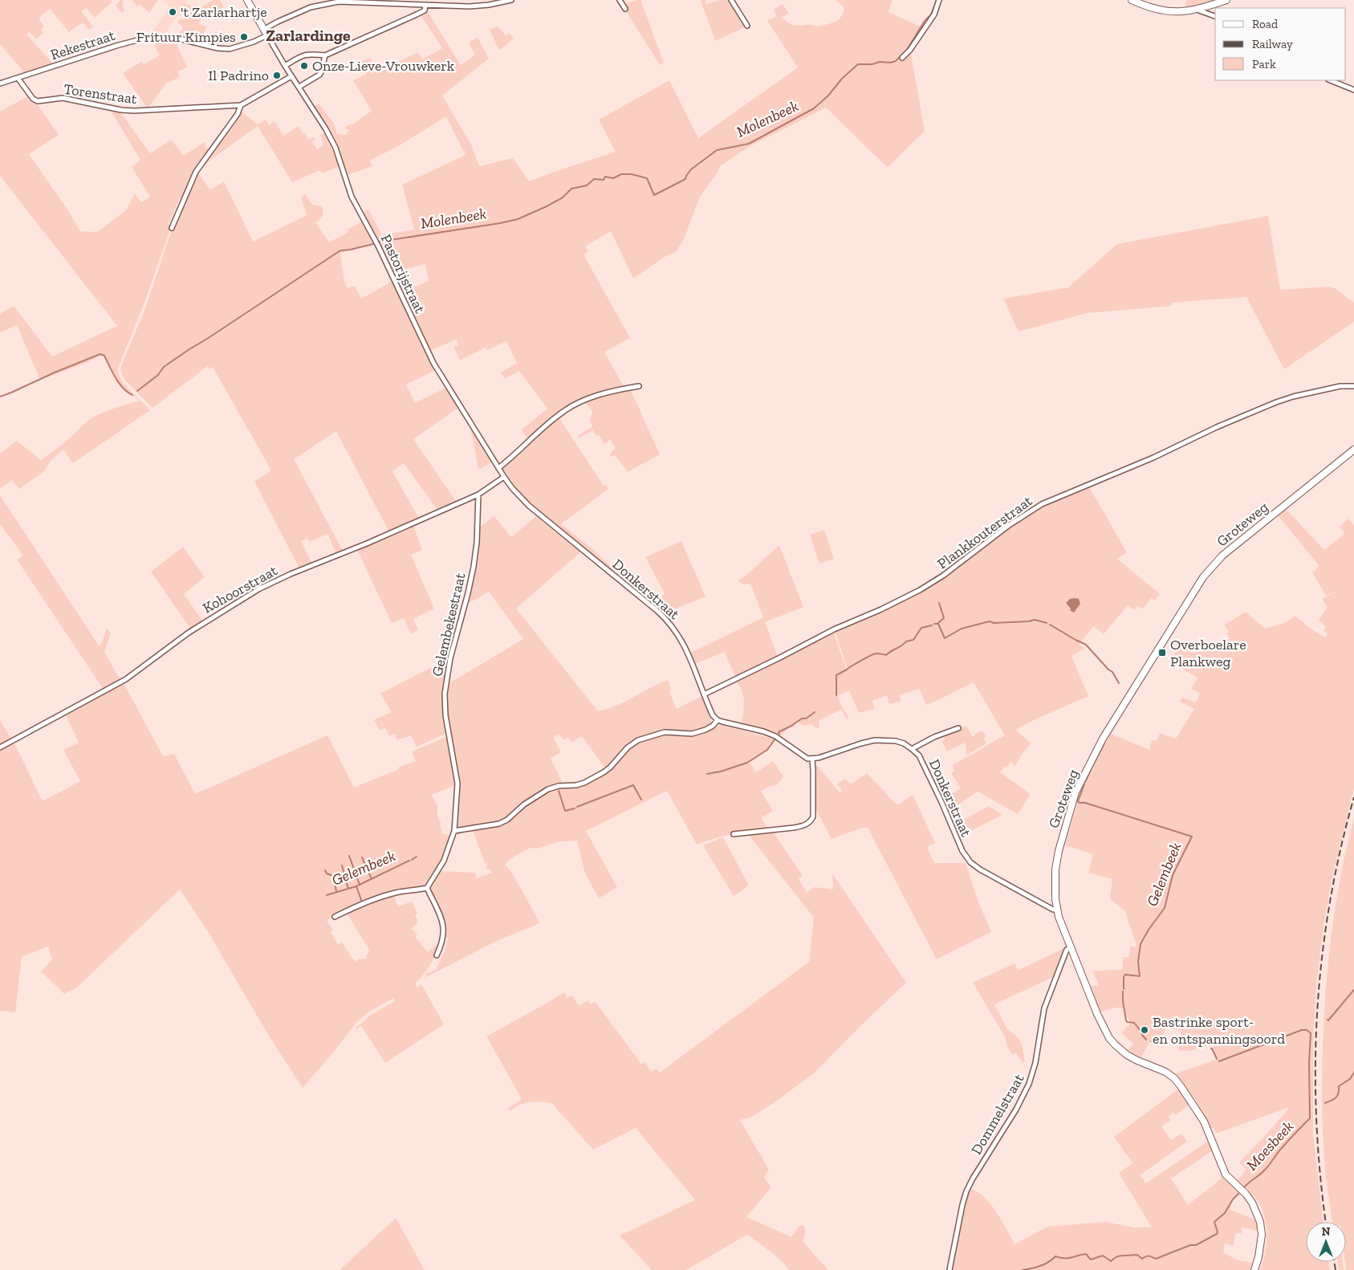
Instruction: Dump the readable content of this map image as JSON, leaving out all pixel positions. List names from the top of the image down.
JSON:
{
  "streets": {
    "main road": ["Groteweg"],
    "street": [
      "Rekestraat",
      "Torenstraat",
      "Pastorijstraat",
      "Plankkouterstraat",
      "Kohoorstraat",
      "Donkerstraat",
      "Gelembekestraat",
      "Dommelstraat"
    ]
  },
  "crossings": [
    ["Rekestraat", "Torenstraat"],
    ["Rekestraat", "Pastorijstraat"],
    ["Torenstraat", "Pastorijstraat"],
    ["Pastorijstraat", "Kohoorstraat"],
    ["Pastorijstraat", "Donkerstraat"],
    ["Groteweg", "Donkerstraat"],
    ["Groteweg", "Dommelstraat"],
    ["Plankkouterstraat", "Donkerstraat"],
    ["Kohoorstraat", "Donkerstraat"],
    ["Kohoorstraat", "Gelembekestraat"]
  ],
  "districts": ["Zarlardinge"],
  "water": ["Molenbeek", "Gelembeek", "Moesbeek"],
  "places": {
    "other": [
      "'t Zarlarhartje",
      "Frituur Kimpies",
      "Onze-Lieve-Vrouwkerk",
      "Il Padrino",
      "Bastrinke sport- en ontspanningsoord"
    ],
    "transit": ["Overboelare Plankweg"]
  },
  "legend": ["Road", "Railway", "Park"],
  "north": "top"
}
